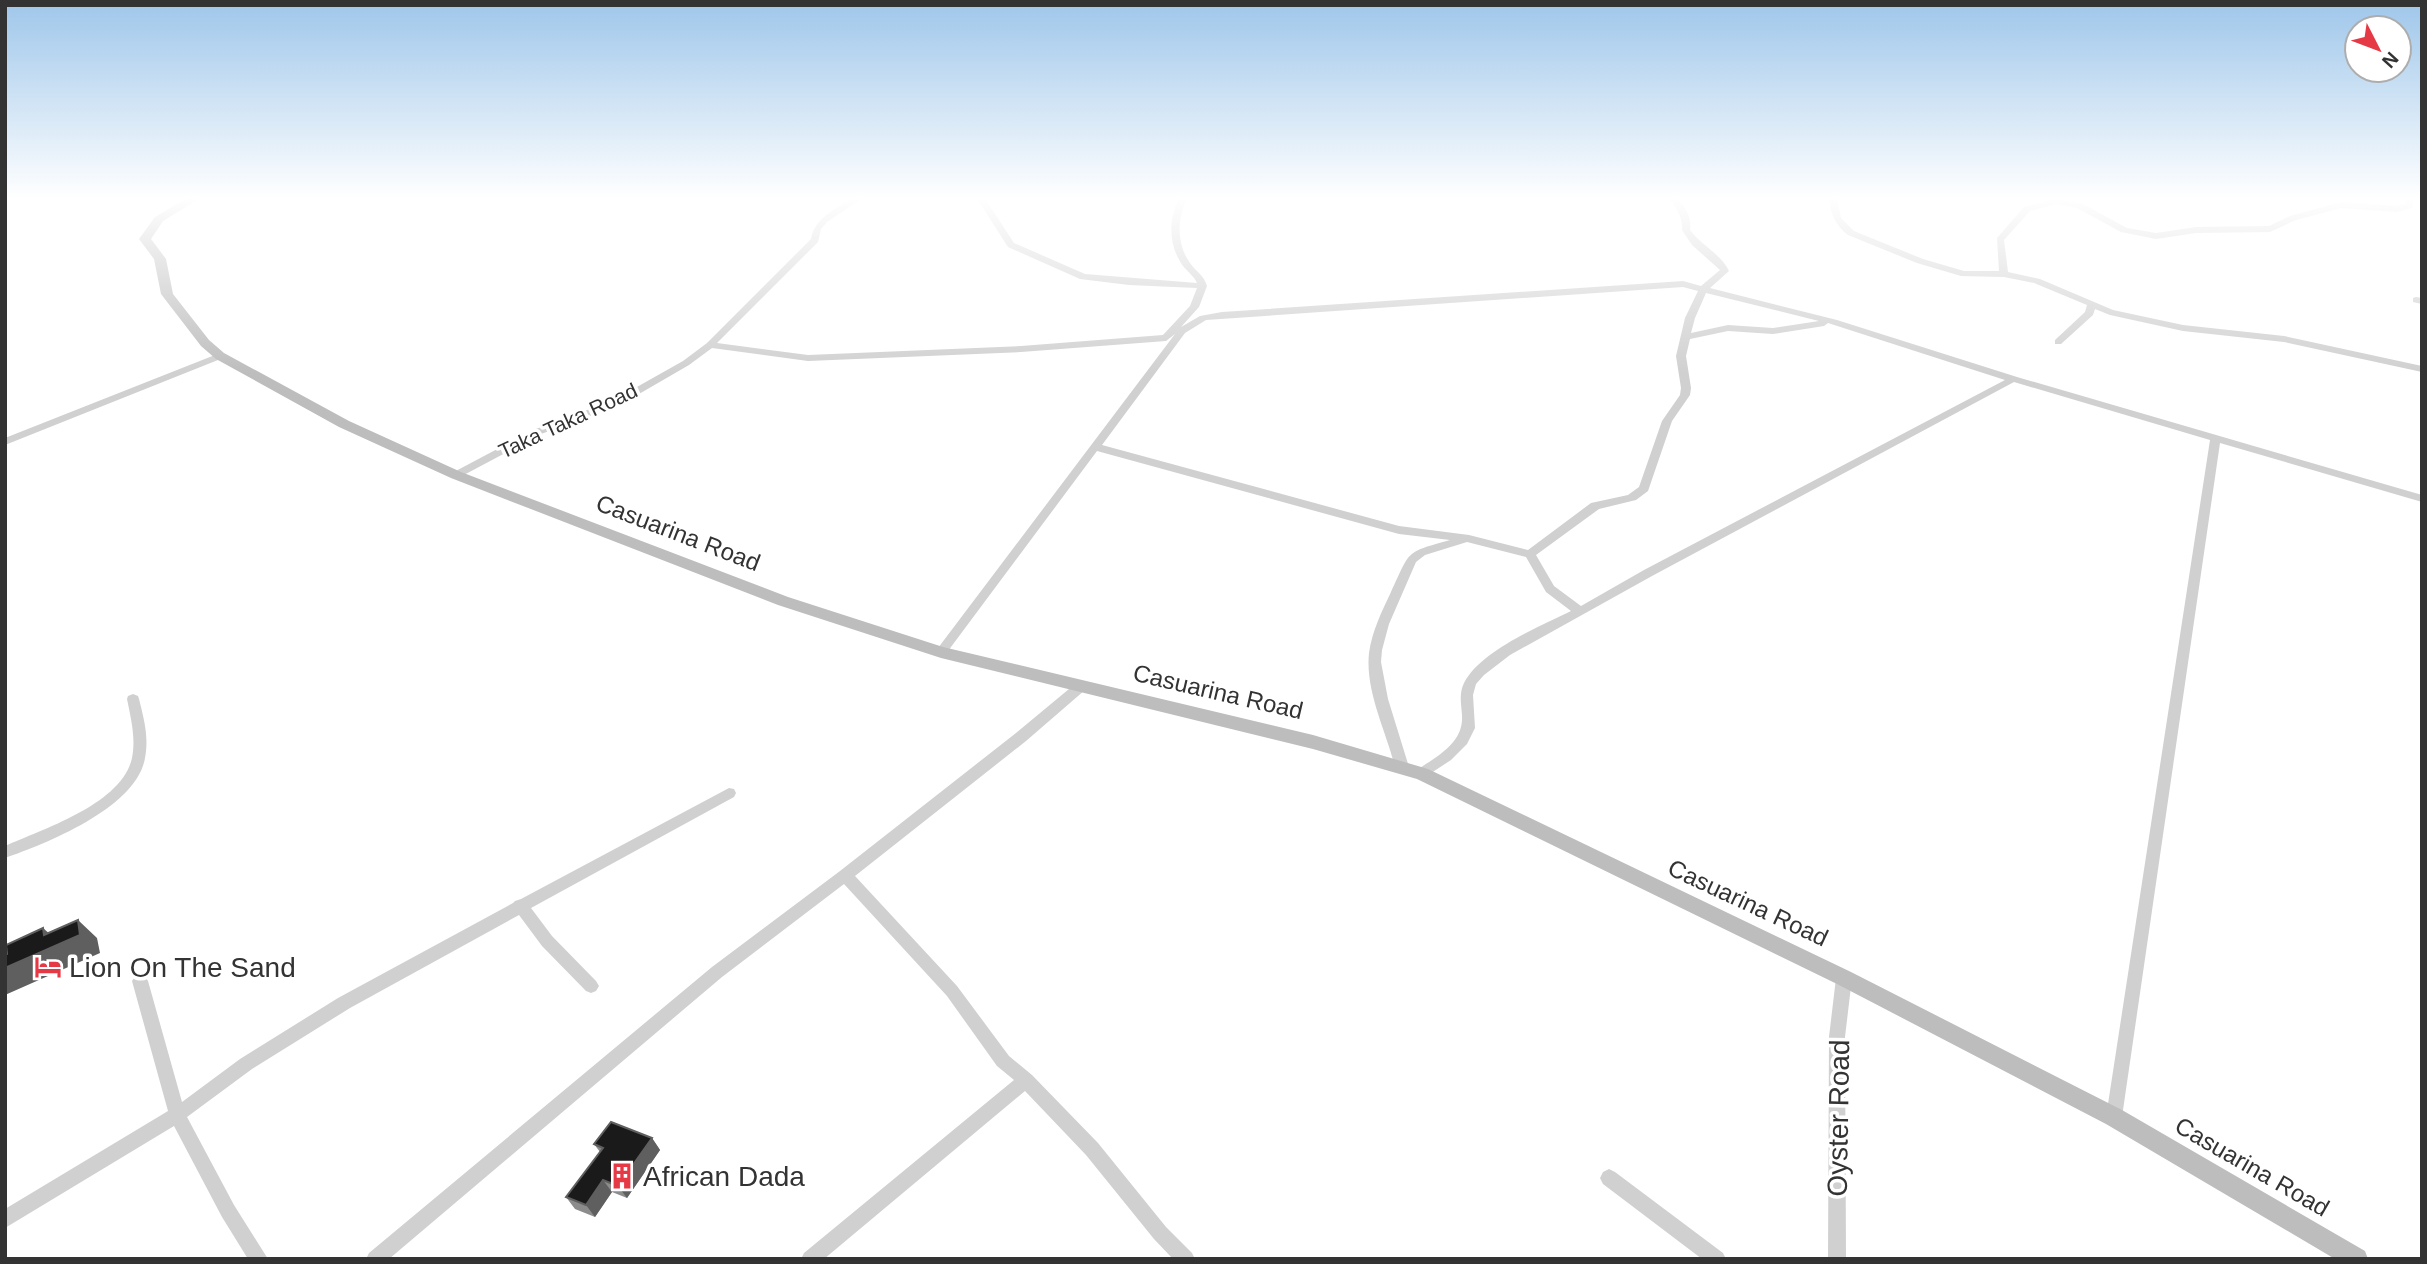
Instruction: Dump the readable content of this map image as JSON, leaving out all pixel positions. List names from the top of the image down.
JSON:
{
  "streets": {
    "street": ["Taka Taka Road", "Casuarina Road", "Oyster Road"]
  },
  "crossings": [
    ["Taka Taka Road", "Casuarina Road"],
    ["Casuarina Road", "Oyster Road"]
  ],
  "places": {
    "hotel": ["Lion On The Sand"],
    "building": ["African Dada"]
  },
  "north": "bottom right"
}
